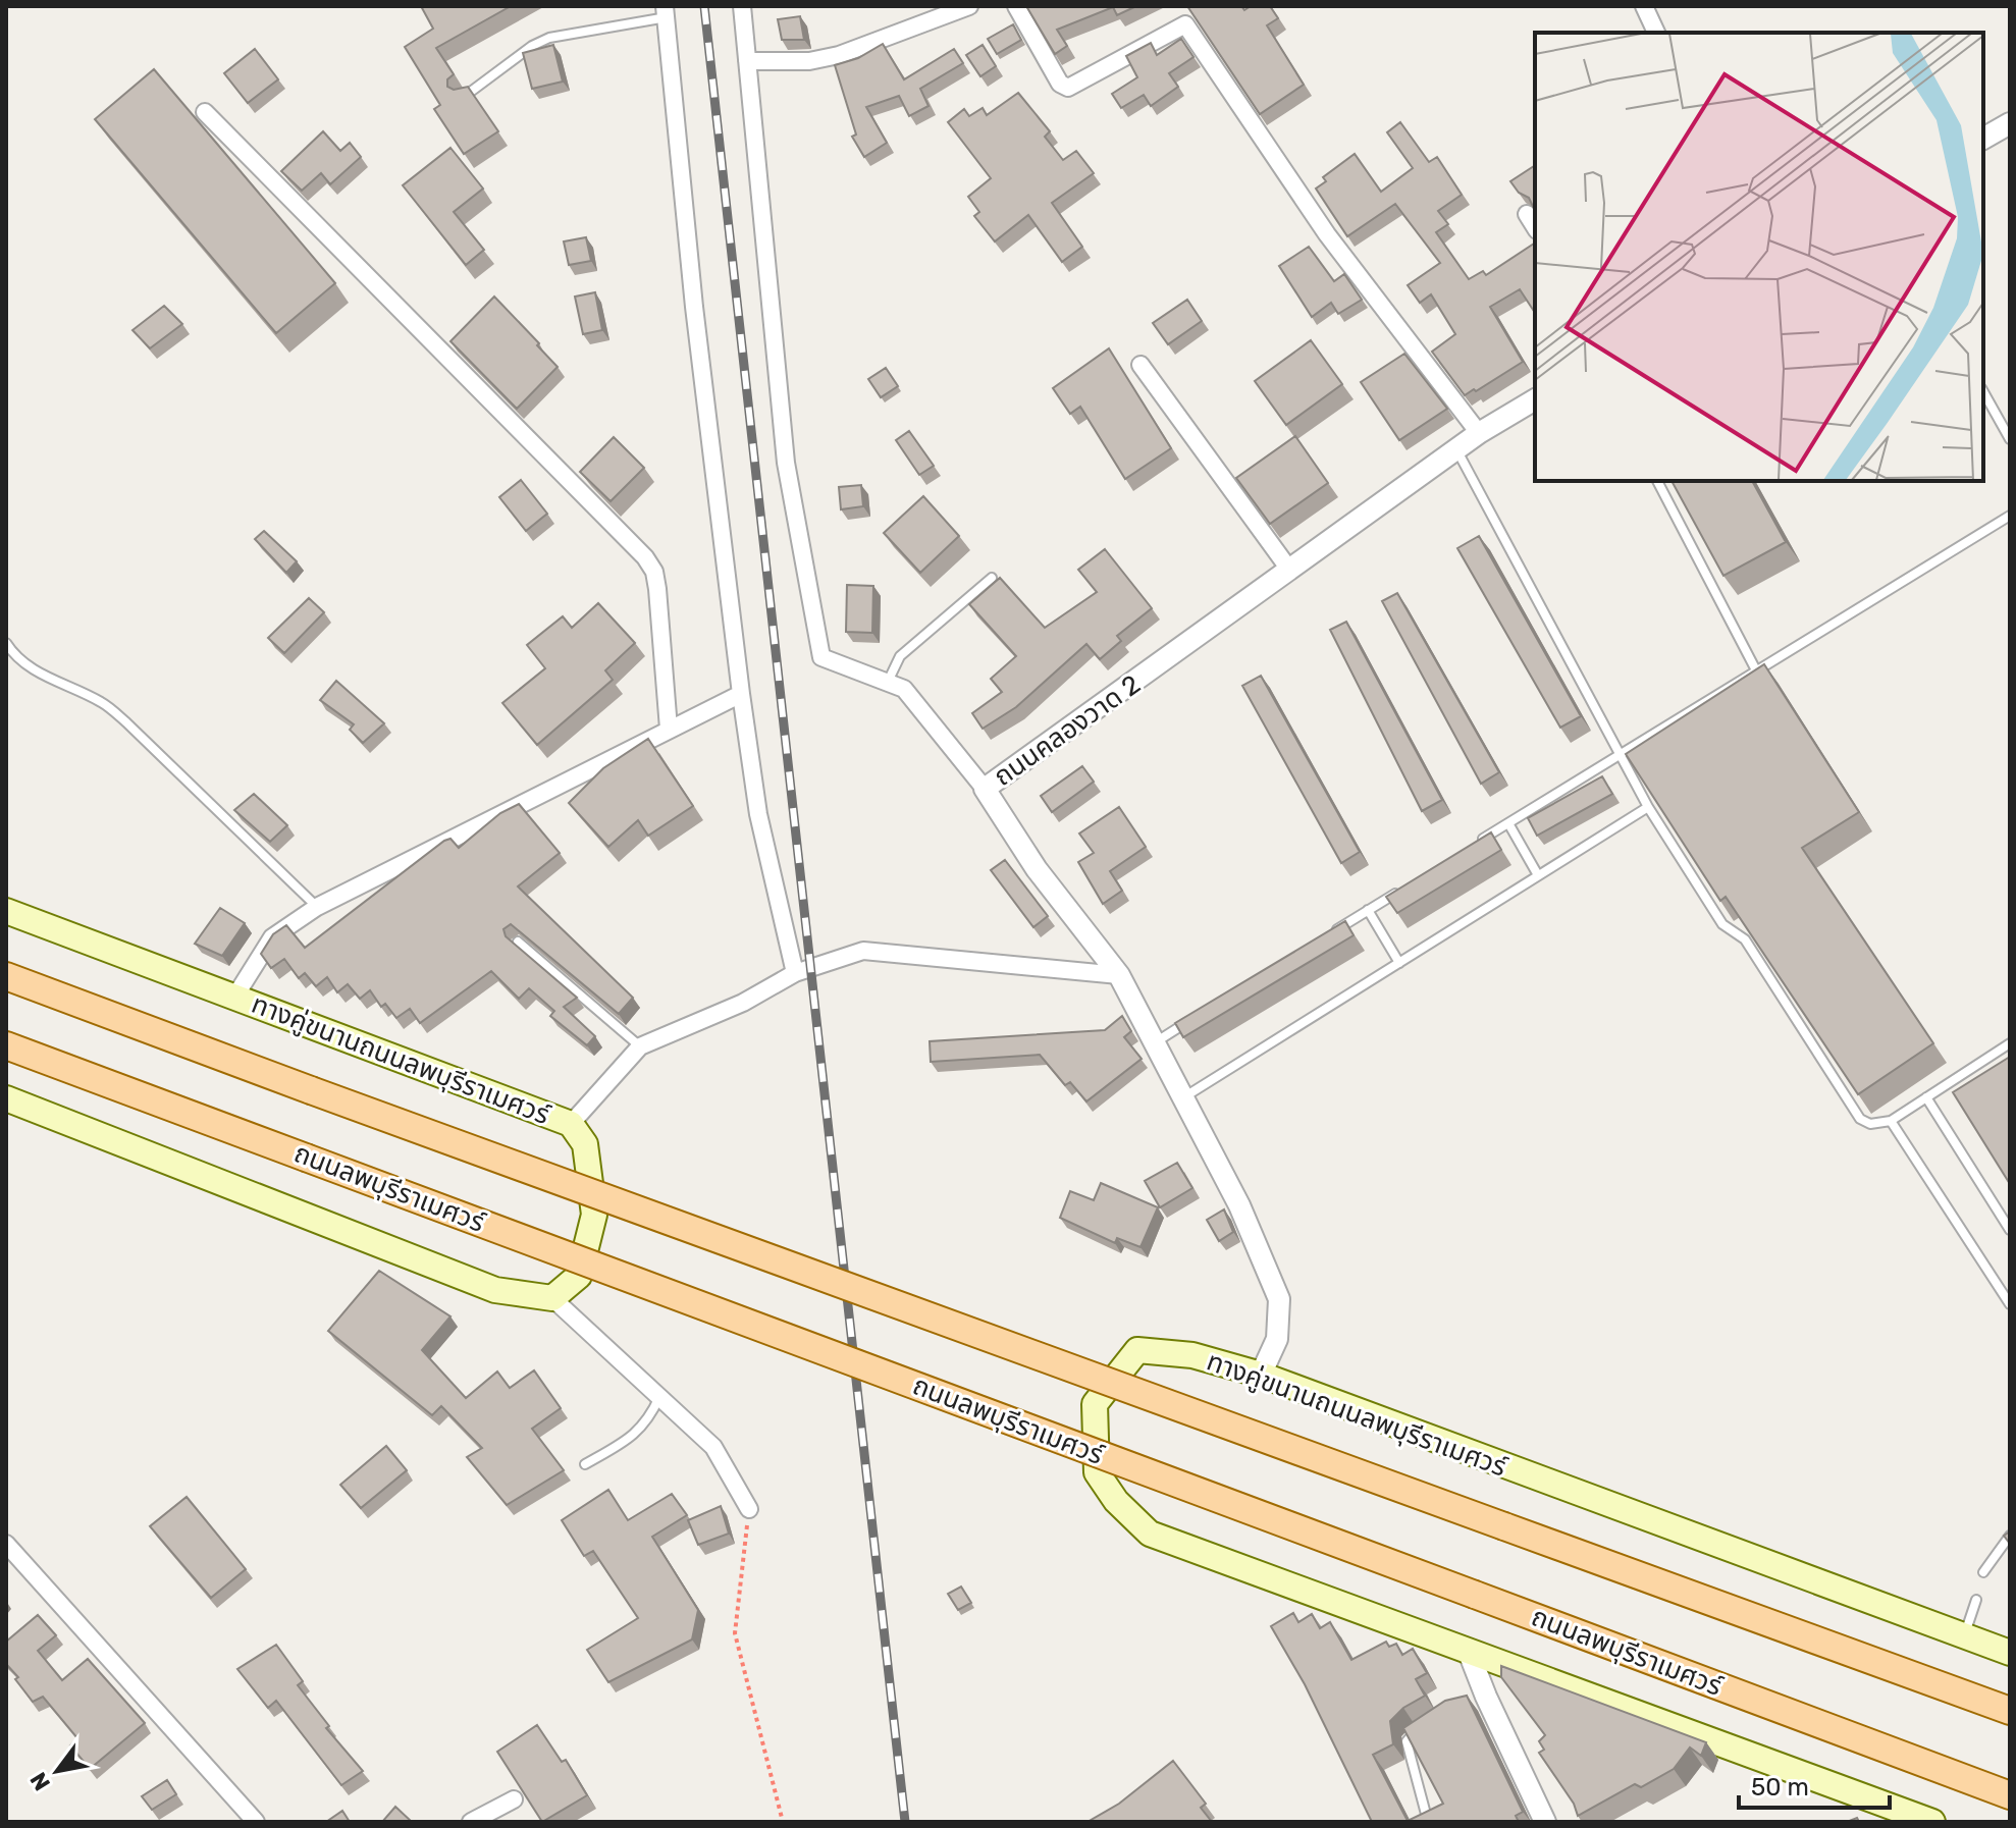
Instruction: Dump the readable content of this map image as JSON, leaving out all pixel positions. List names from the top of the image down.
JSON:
{
  "streets": {
    "main road": ["ทางคู่ขนานถนนลพบุรีราเมศวร์", "ถนนลพบุรีราเมศวร์"],
    "street": ["ถนนคลองวาด 2"]
  },
  "crossings": [
    ["ถนนคลองวาด 2", "ทางคู่ขนานถนนลพบุรีราเมศวร์"]
  ],
  "scale_bar": "50 m",
  "north": "bottom left"
}
